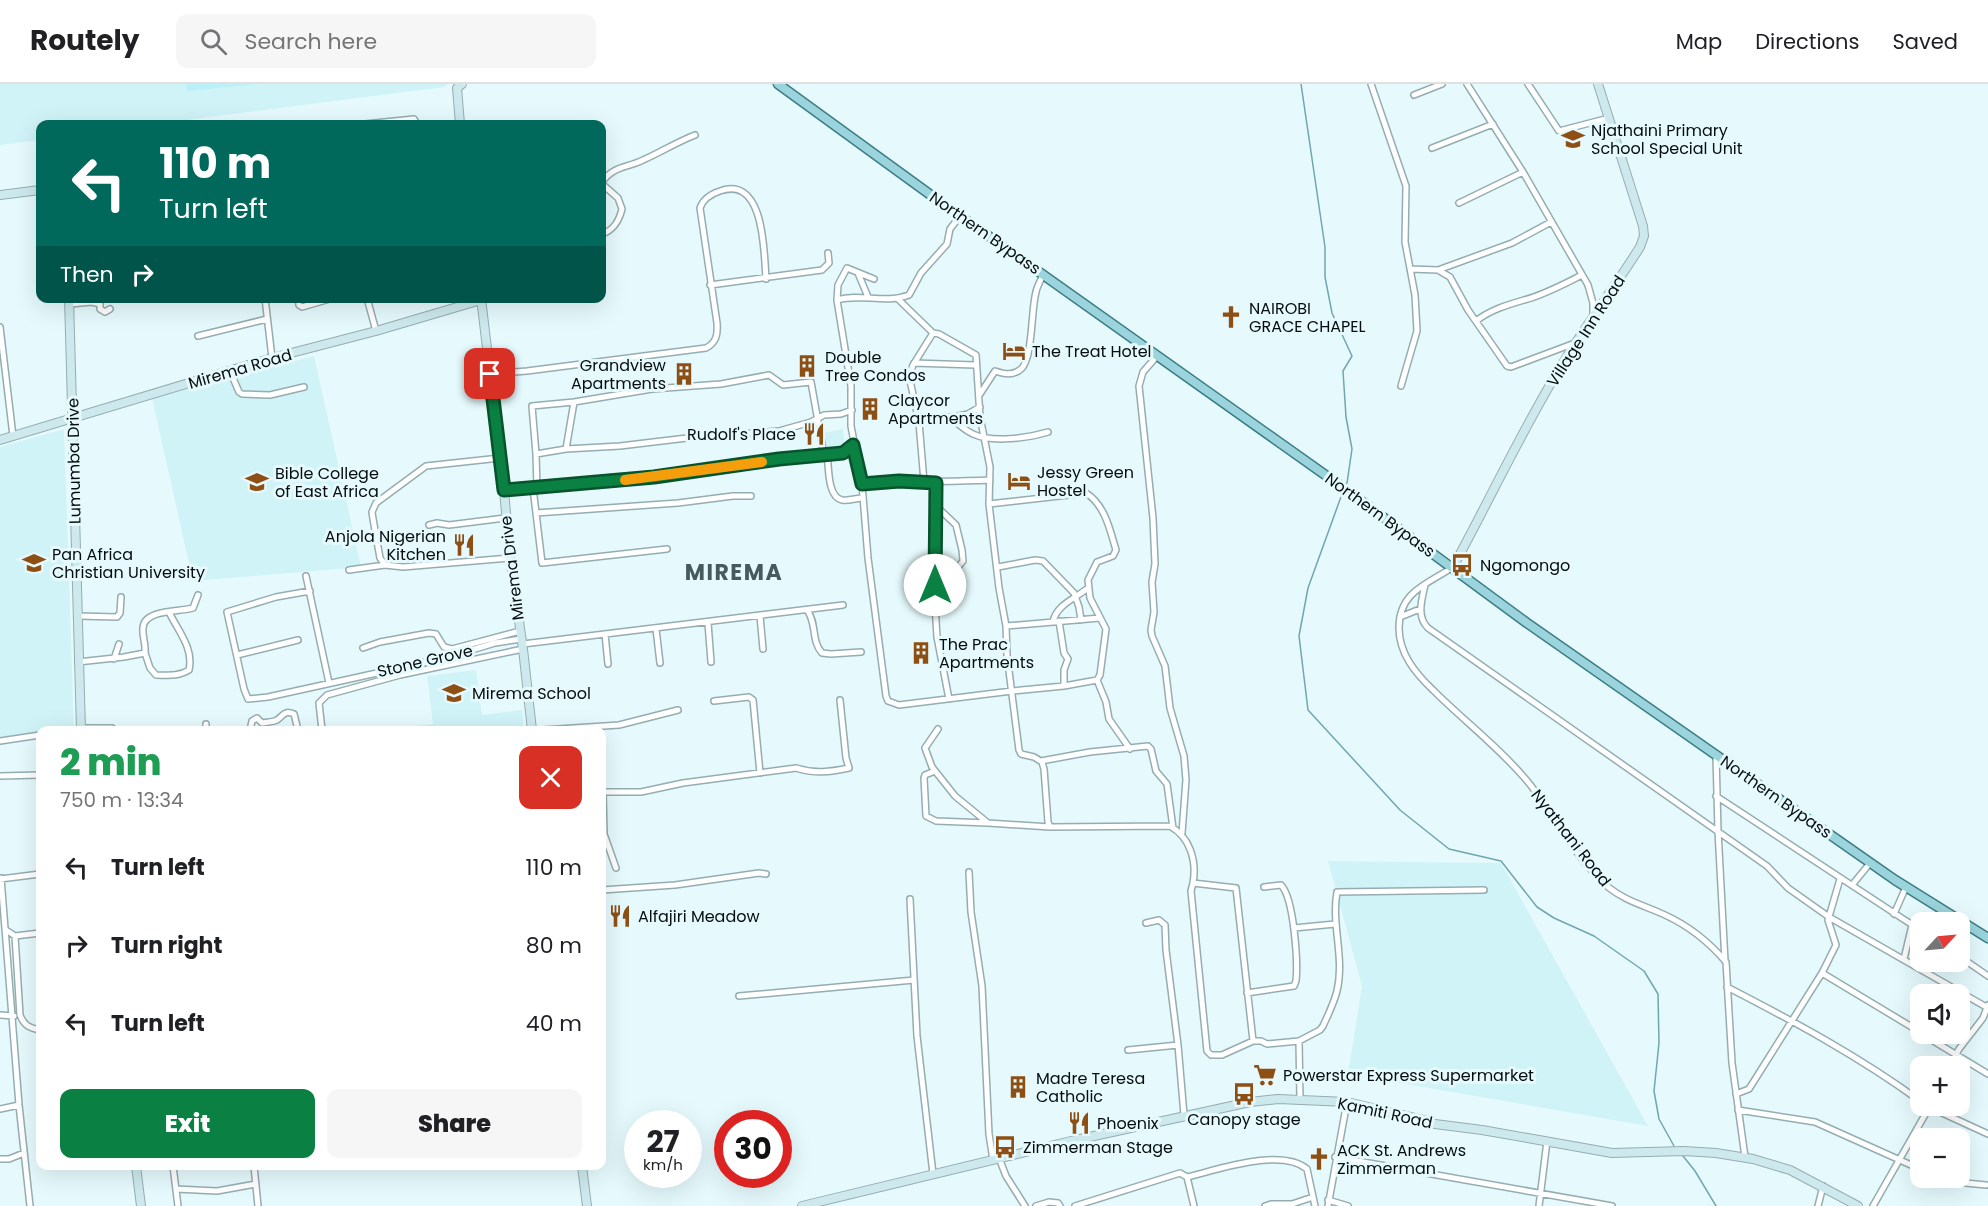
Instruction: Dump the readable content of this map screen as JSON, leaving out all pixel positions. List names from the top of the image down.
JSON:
{
  "streets": {
    "main road": ["Northern Bypass"],
    "street": [
      "Village Inn Road",
      "Mirema Road",
      "Lumumba Drive",
      "Mirema Drive",
      "Stone Grove",
      "Nyathani Road",
      "Kamiti Road"
    ]
  },
  "crossings": [
    ["Northern Bypass", "Village Inn Road"],
    ["Mirema Road", "Lumumba Drive"],
    ["Mirema Drive", "Stone Grove"]
  ],
  "districts": ["MIREMA"],
  "places": {
    "school or university": [
      "Njathaini Primary School Special Unit",
      "Bible College of East Africa",
      "Pan Africa Christian University",
      "Mirema School"
    ],
    "church": ["NAIROBI GRACE CHAPEL", "ACK St. Andrews Zimmerman"],
    "hotel": ["The Treat Hotel", "Jessy Green Hostel"],
    "building": [
      "Double Tree Condos",
      "Grandview Apartments",
      "Claycor Apartments",
      "The Prac Apartments",
      "Madre Teresa Catholic"
    ],
    "restaurant": [
      "Rudolf's Place",
      "Anjola Nigerian Kitchen",
      "Alfajiri Meadow",
      "Phoenix"
    ],
    "bus stop": ["Ngomongo", "Canopy stage", "Zimmerman Stage"],
    "supermarket": ["Powerstar Express Supermarket"]
  },
  "north": "top right",
  "page": {
    "header": "Routely",
    "search": "Search here",
    "nav": ["Map", "Directions", "Saved"],
    "turn": ["110 m", "Turn left"],
    "then": "Then",
    "heading": ["2 min", "750 m · 13:34"],
    "list": [
      {
        "name": "Turn left",
        "value": "110 m"
      },
      {
        "name": "Turn right",
        "value": "80 m"
      },
      {
        "name": "Turn left",
        "value": "40 m"
      }
    ],
    "map_buttons": ["+", "−"],
    "buttons": ["Exit", "Share"],
    "speed": "27 km/h",
    "limit": "30"
  }
}
